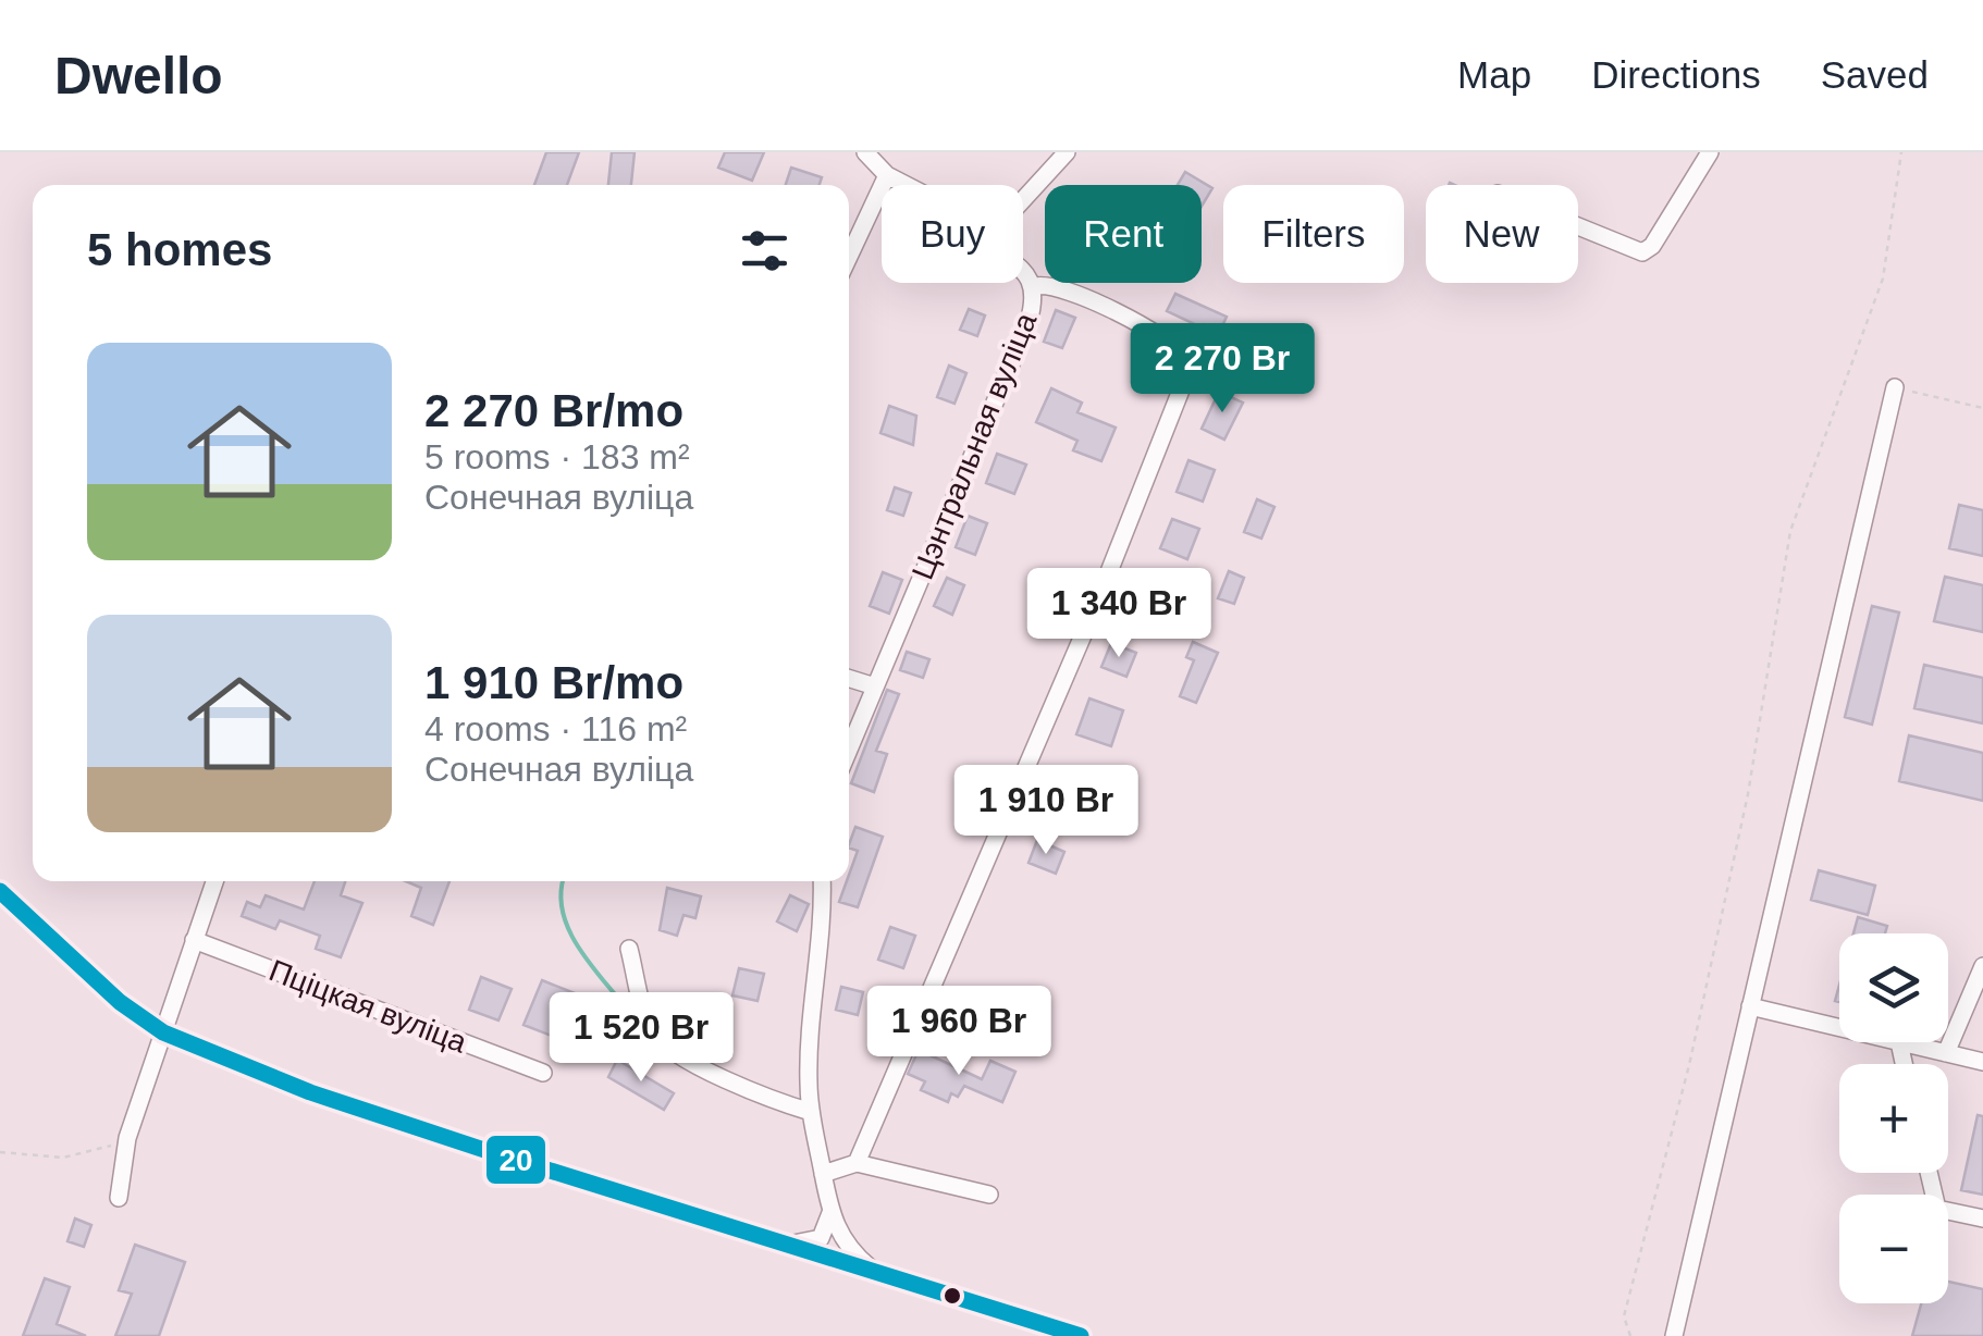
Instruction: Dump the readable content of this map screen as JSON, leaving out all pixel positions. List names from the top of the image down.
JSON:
{
  "streets": {
    "street": ["Цэнтральная вуліца", "Пціцкая вуліца"]
  },
  "lines": ["transit line 20"],
  "page": {
    "header": "Dwello",
    "nav": ["Map", "Directions", "Saved"],
    "chip": [
      "Buy",
      "Rent",
      "Filters",
      "New"
    ],
    "heading": "5 homes",
    "list": [
      {
        "name": "2 270 Br/mo",
        "note": "5 rooms · 183 m² · Сонечная вуліца"
      },
      {
        "name": "1 910 Br/mo",
        "note": "4 rooms · 116 m² · Сонечная вуліца"
      }
    ],
    "price": [
      "2 270 Br",
      "1 340 Br",
      "1 910 Br",
      "1 960 Br",
      "1 520 Br"
    ],
    "map_buttons": ["+", "−"]
  }
}
